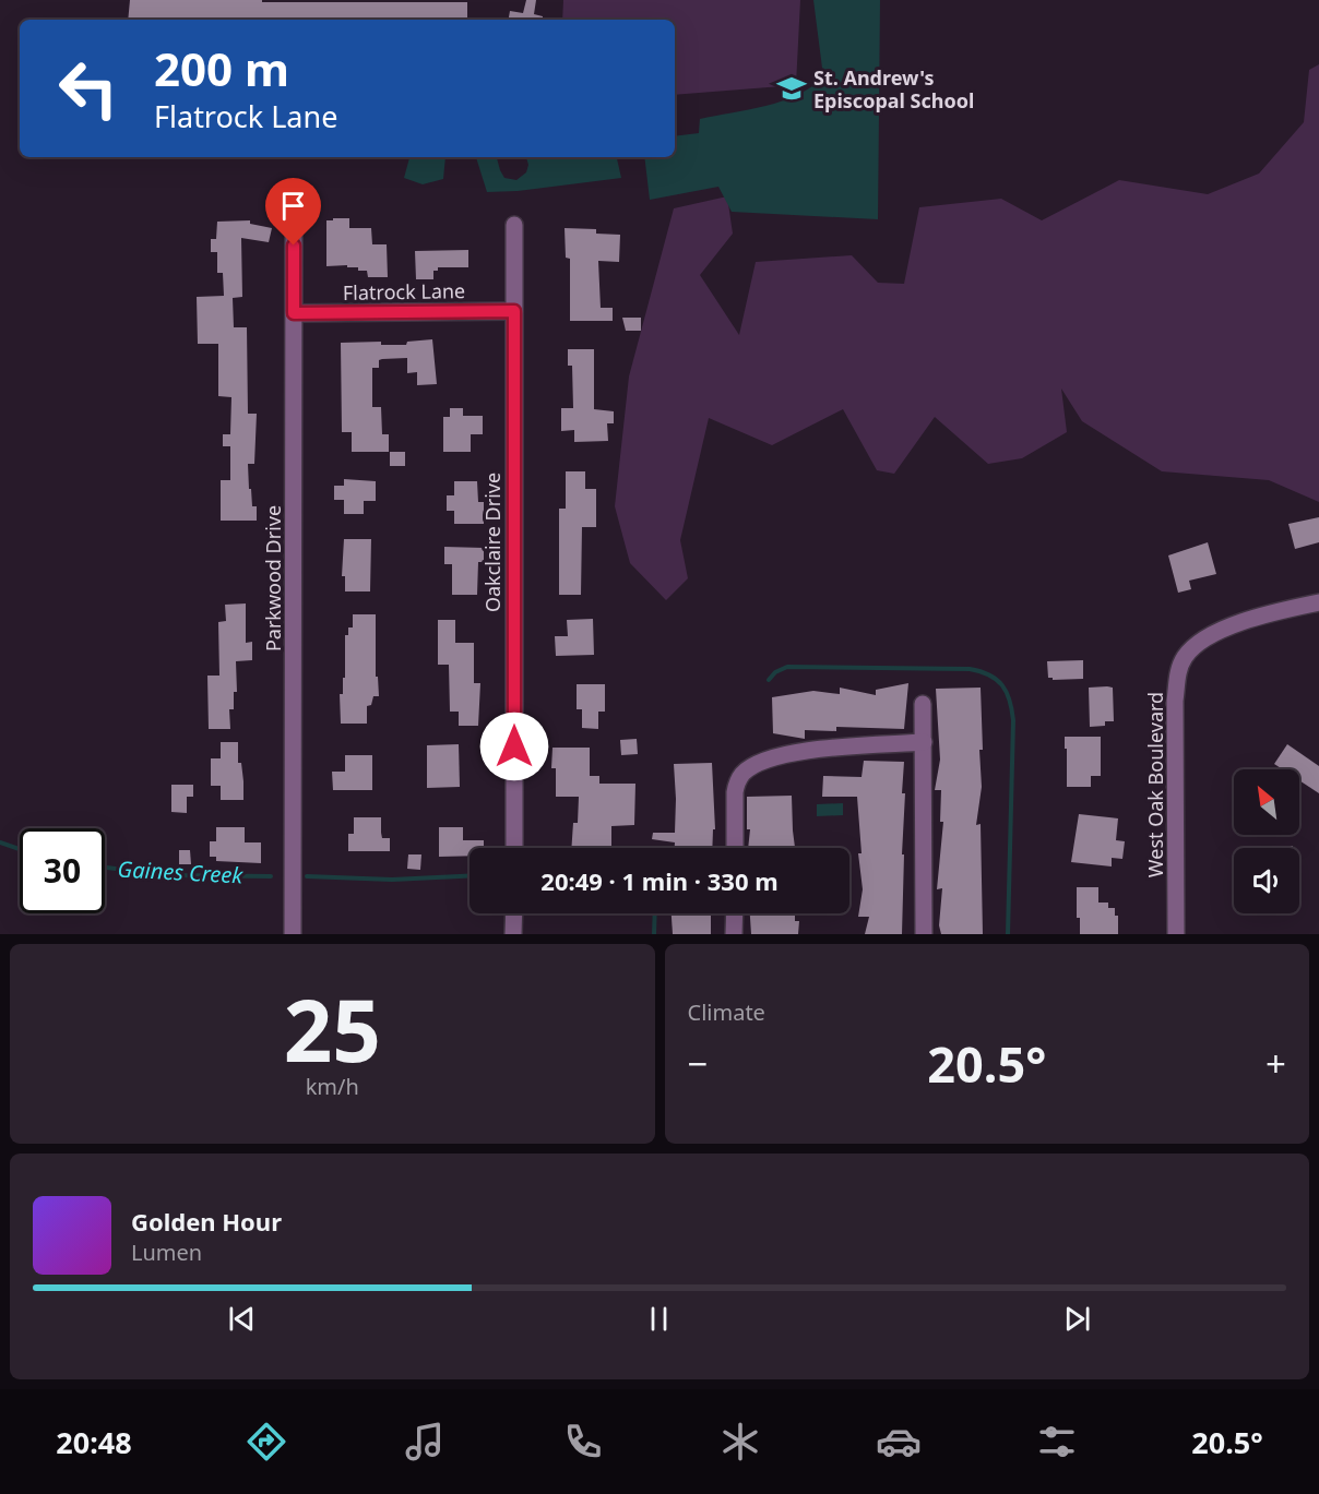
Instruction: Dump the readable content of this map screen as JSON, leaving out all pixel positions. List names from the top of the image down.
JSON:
{
  "streets": {
    "street": [
      "Flatrock Lane",
      "Oakclaire Drive",
      "Parkwood Drive",
      "West Oak Boulevard"
    ]
  },
  "crossings": [
    ["Flatrock Lane", "Oakclaire Drive"],
    ["Flatrock Lane", "Parkwood Drive"]
  ],
  "water": ["Gaines Creek"],
  "places": {
    "school or university": ["St. Andrew's Episcopal School"]
  },
  "north": "top left",
  "page": {
    "turn": ["200 m", "Flatrock Lane"],
    "limit": "30",
    "trip": "20:49 · 1 min · 330 m",
    "tile": [
      ["25", "km/h"],
      "Climate"
    ],
    "heat": ["−", "20.5°", "+"],
    "song": ["Golden Hour", "Lumen"],
    "tabs": ["20:48", "20.5°"]
  }
}
